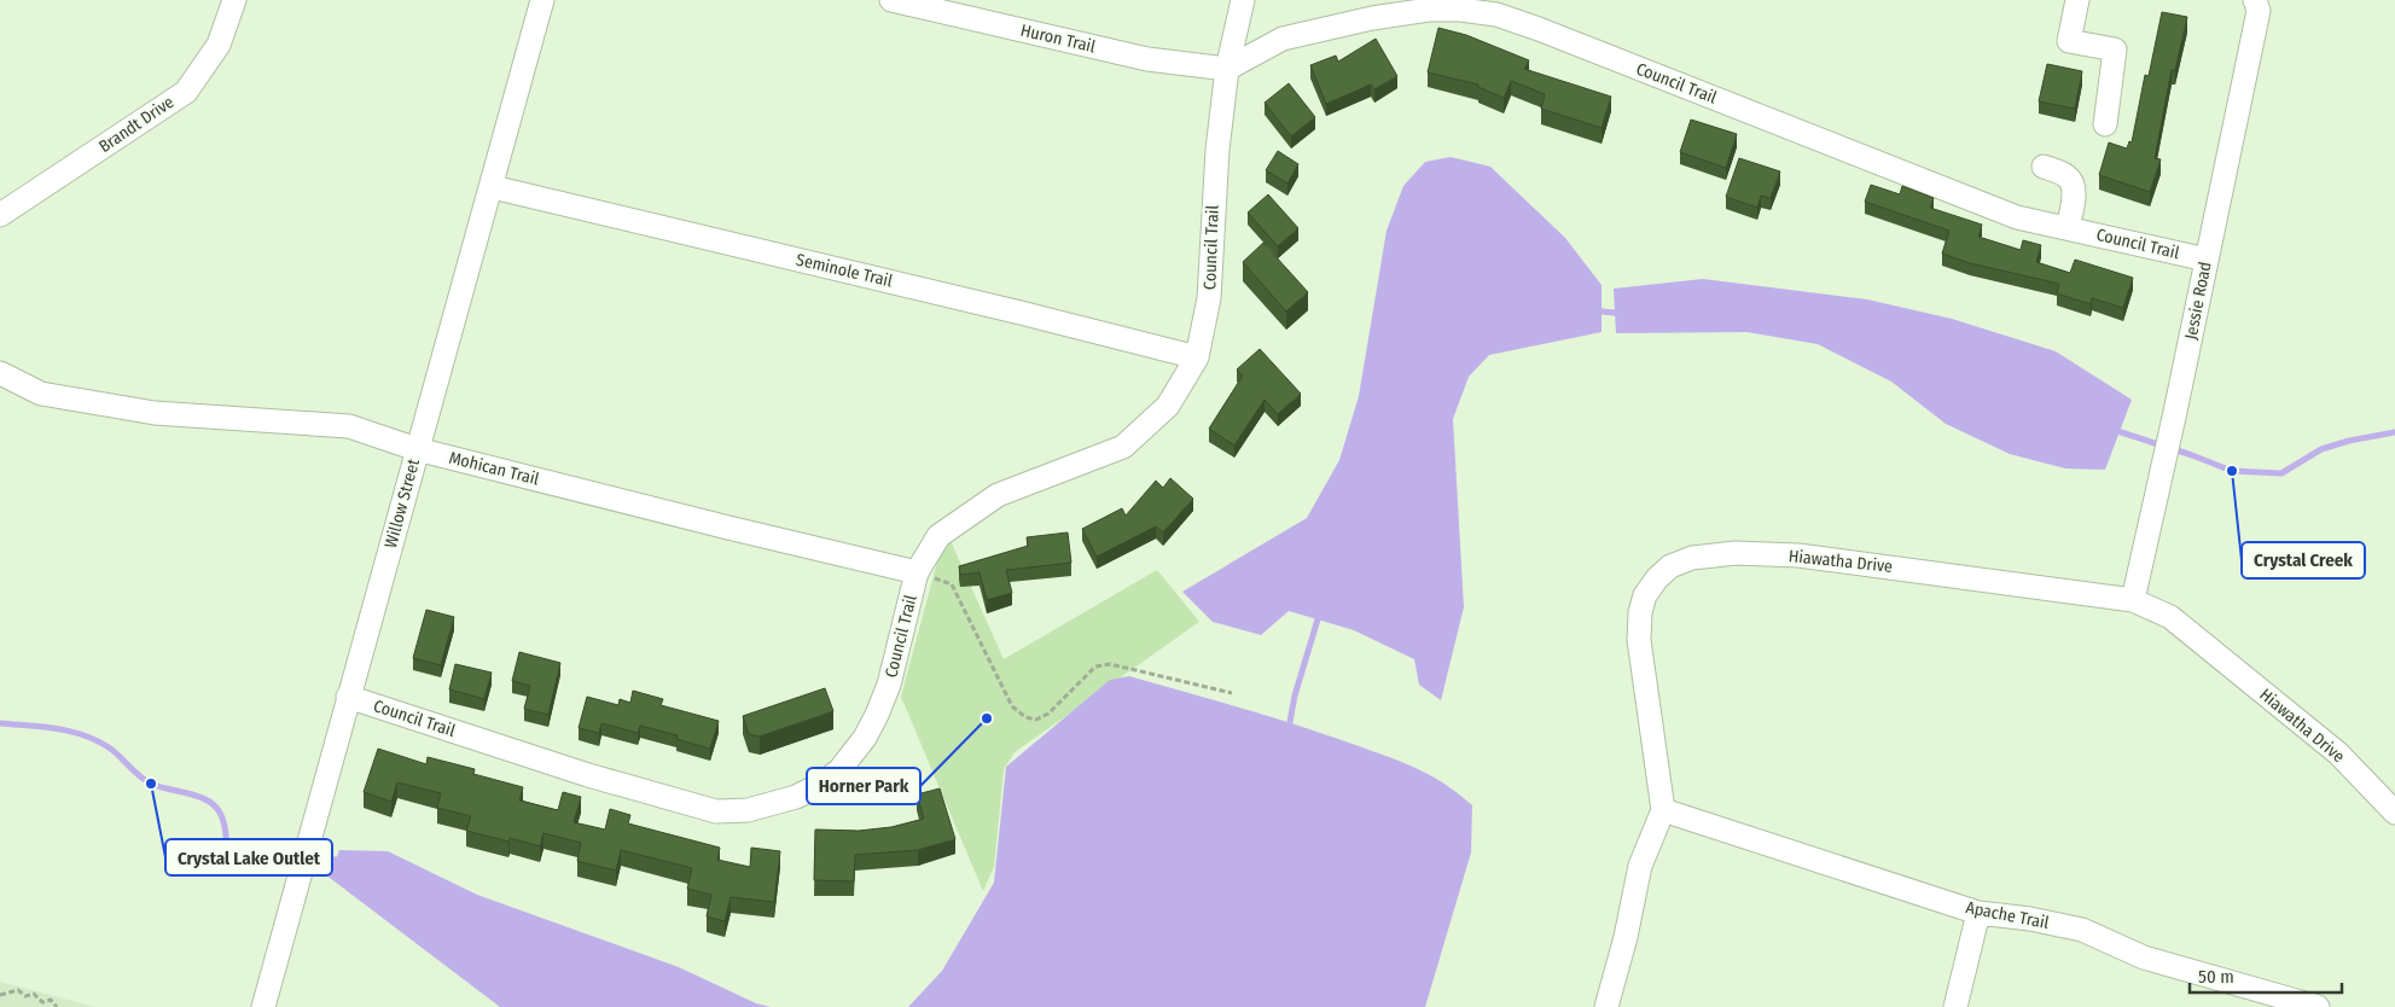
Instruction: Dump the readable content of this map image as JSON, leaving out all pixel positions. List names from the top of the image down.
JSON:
{
  "streets": {
    "street": [
      "Huron Trail",
      "Council Trail",
      "Brandt Drive",
      "Seminole Trail",
      "Jessie Road",
      "Mohican Trail",
      "Willow Street",
      "Hiawatha Drive",
      "Apache Trail"
    ]
  },
  "crossings": [
    ["Huron Trail", "Council Trail"],
    ["Council Trail", "Seminole Trail"],
    ["Council Trail", "Jessie Road"],
    ["Council Trail", "Mohican Trail"],
    ["Council Trail", "Willow Street"],
    ["Seminole Trail", "Willow Street"],
    ["Jessie Road", "Hiawatha Drive"],
    ["Mohican Trail", "Willow Street"],
    ["Hiawatha Drive", "Apache Trail"]
  ],
  "places": ["Crystal Creek", "Horner Park", "Crystal Lake Outlet"],
  "scale_bar": "50 m"
}
